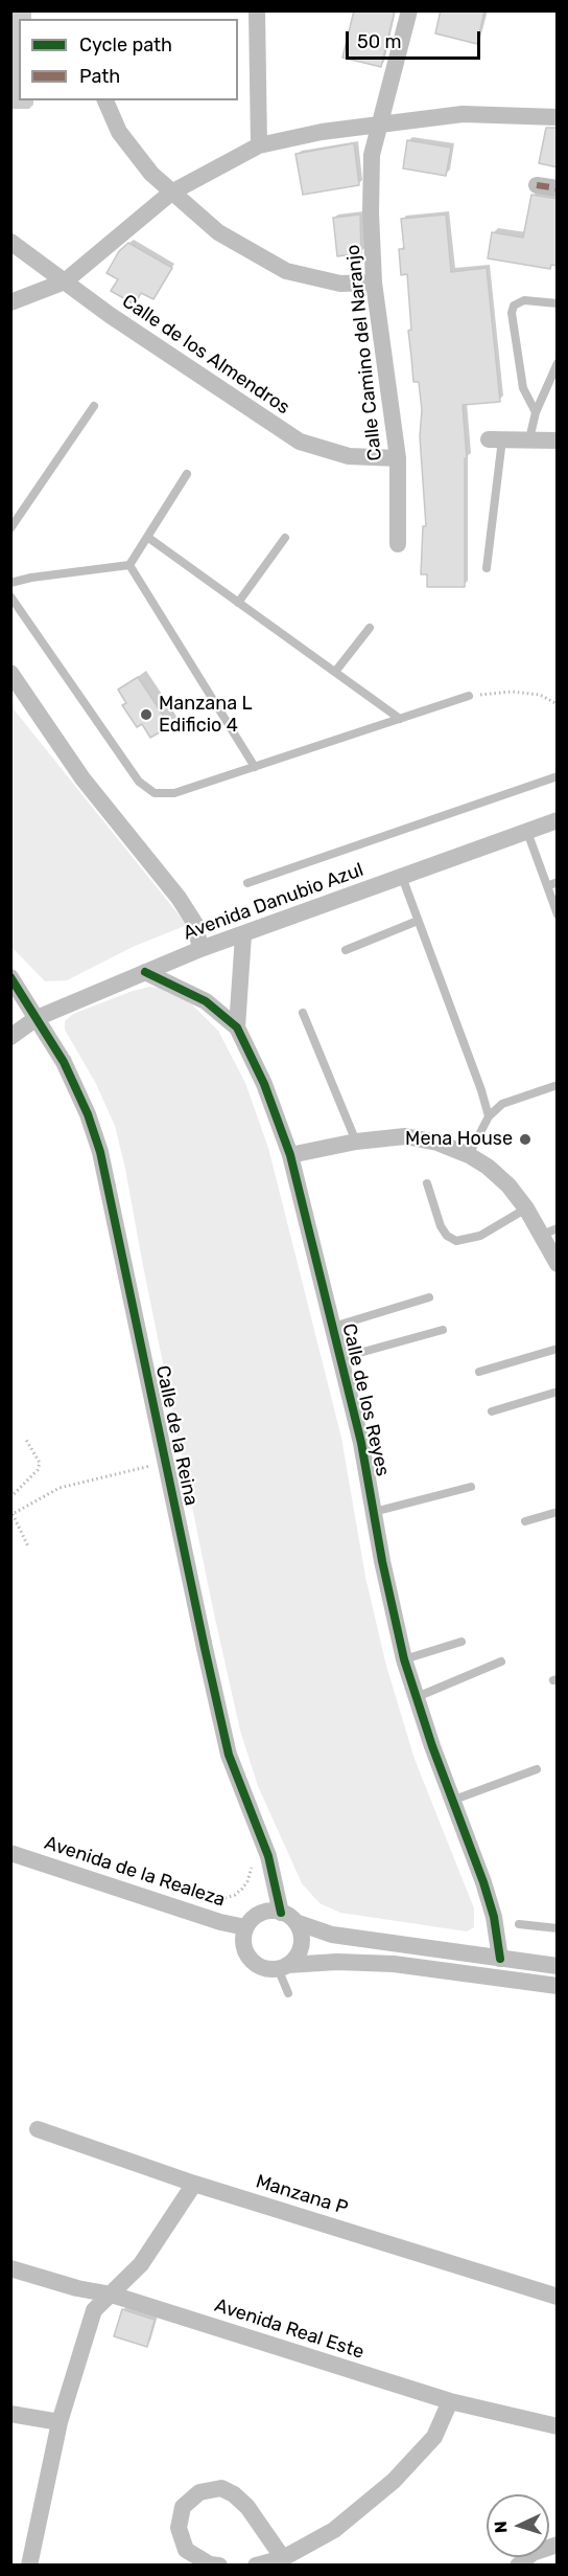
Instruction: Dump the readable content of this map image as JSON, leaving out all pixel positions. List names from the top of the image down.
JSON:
{
  "streets": {
    "street": [
      "Calle Camino del Naranjo",
      "Calle de los Almendros",
      "Avenida Danubio Azul",
      "Calle de los Reyes",
      "Calle de la Reina",
      "Avenida de la Realeza",
      "Manzana P",
      "Avenida Real Este"
    ]
  },
  "crossings": [
    ["Calle Camino del Naranjo", "Calle de los Almendros"],
    ["Avenida Danubio Azul", "Calle de los Reyes"],
    ["Avenida Danubio Azul", "Calle de la Reina"],
    ["Calle de la Reina", "Avenida de la Realeza"]
  ],
  "places": ["Manzana L Edificio 4", "Mena House"],
  "legend": ["Cycle path", "Path"],
  "scale_bar": "50 m",
  "north": "left"
}
